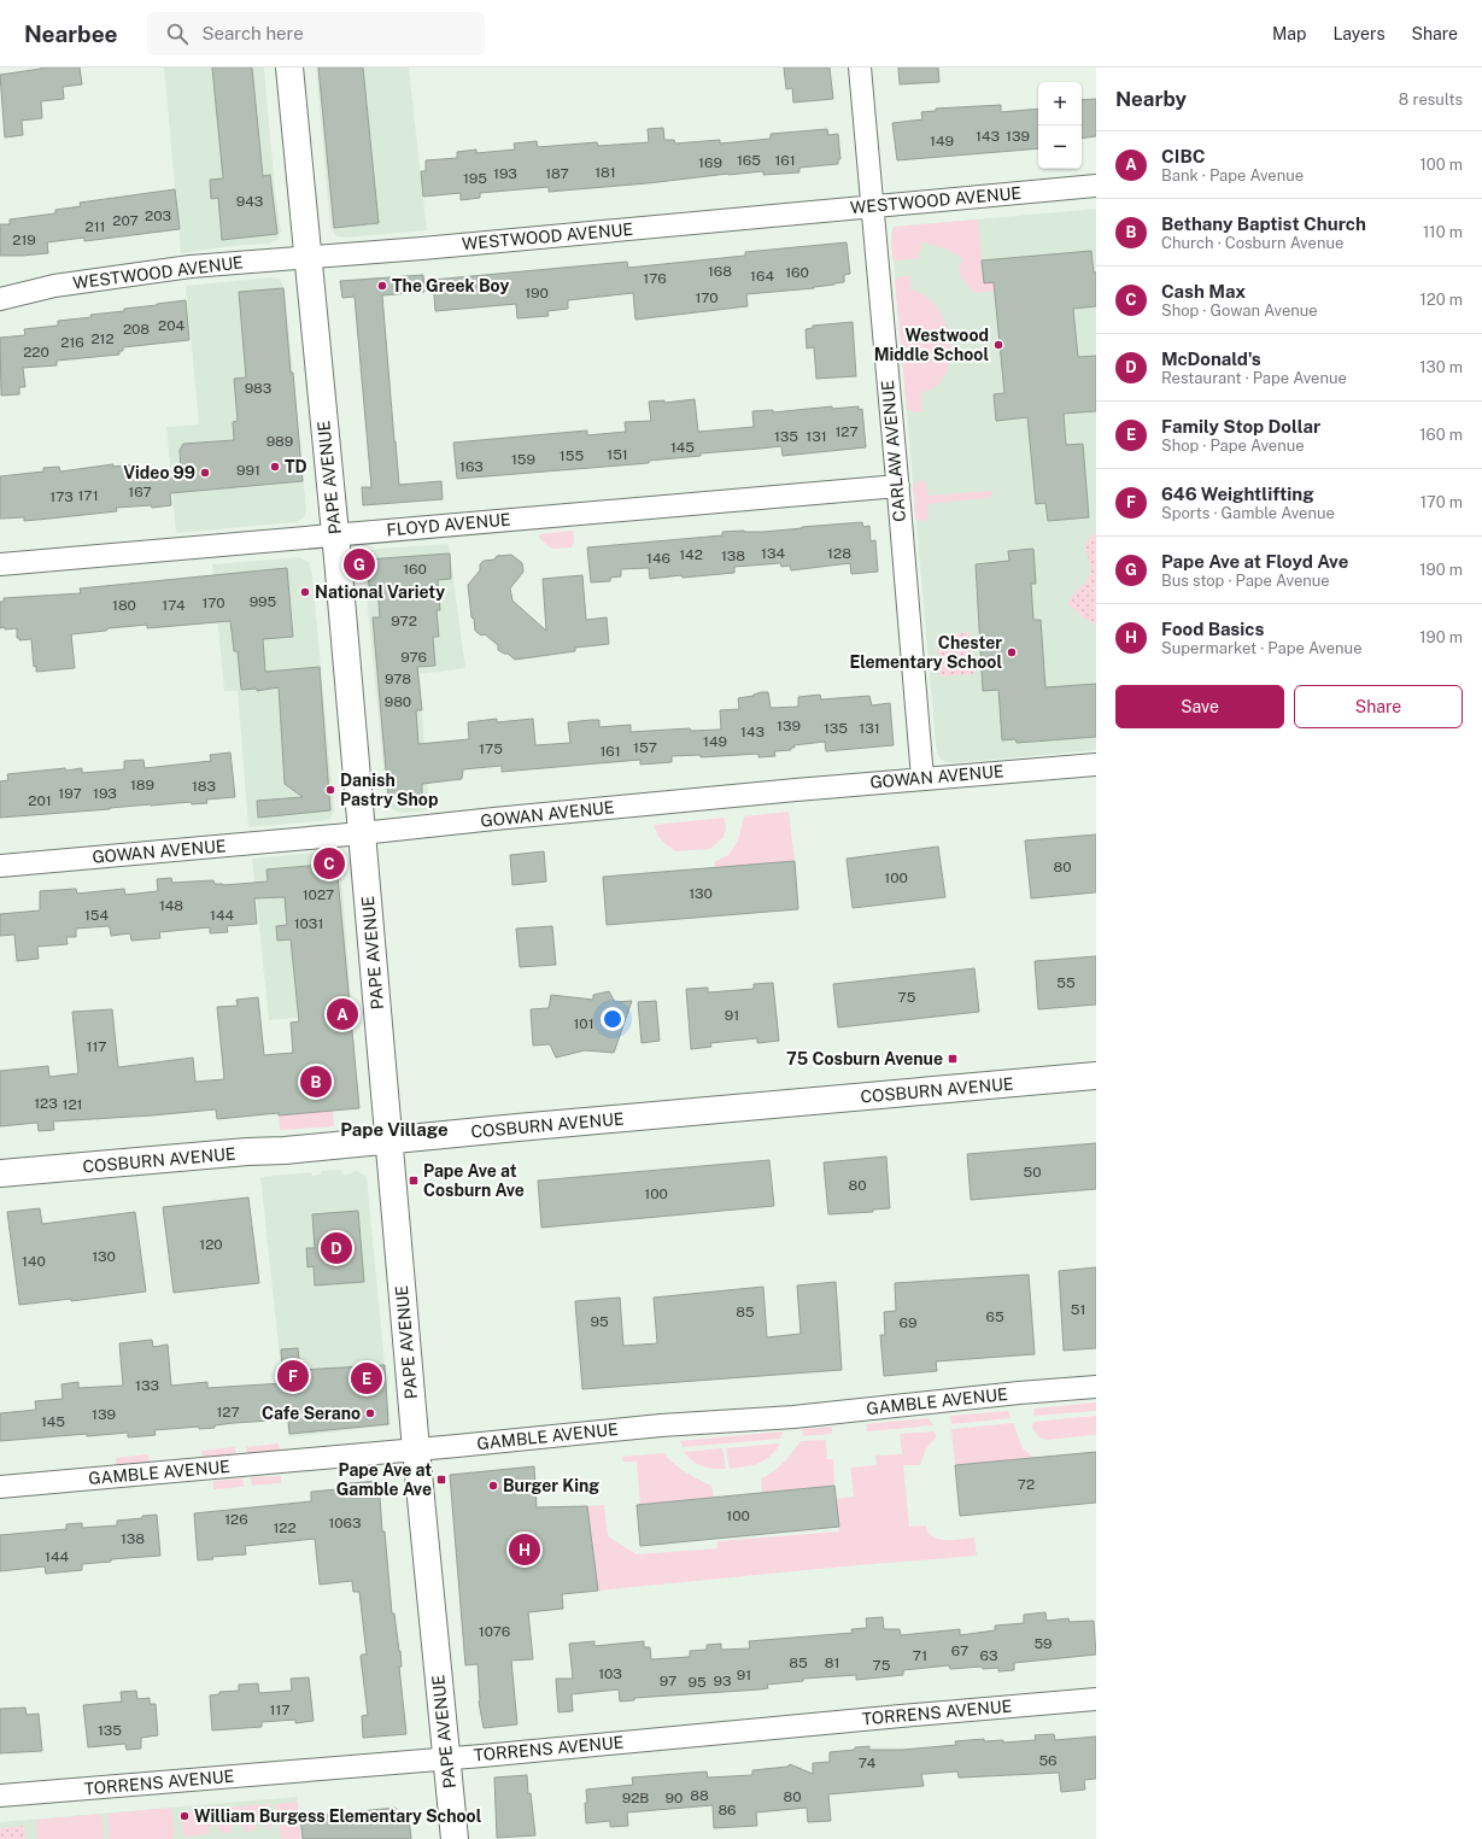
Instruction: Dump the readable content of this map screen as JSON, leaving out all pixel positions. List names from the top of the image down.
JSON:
{
  "streets": {
    "main road": ["PAPE AVENUE", "COSBURN AVENUE"],
    "street": [
      "WESTWOOD AVENUE",
      "CARLAW AVENUE",
      "FLOYD AVENUE",
      "GOWAN AVENUE",
      "GAMBLE AVENUE",
      "TORRENS AVENUE"
    ]
  },
  "crossings": [
    ["WESTWOOD AVENUE", "CARLAW AVENUE"],
    ["WESTWOOD AVENUE", "PAPE AVENUE"],
    ["CARLAW AVENUE", "FLOYD AVENUE"],
    ["CARLAW AVENUE", "GOWAN AVENUE"],
    ["PAPE AVENUE", "FLOYD AVENUE"],
    ["PAPE AVENUE", "GOWAN AVENUE"],
    ["PAPE AVENUE", "COSBURN AVENUE"],
    ["PAPE AVENUE", "GAMBLE AVENUE"],
    ["PAPE AVENUE", "TORRENS AVENUE"]
  ],
  "districts": ["Pape Village"],
  "places": {
    "other": [
      "The Greek Boy",
      "Westwood Middle School",
      "TD",
      "Video 99",
      "National Variety",
      "Chester Elementary School",
      "Danish Pastry Shop",
      "Cafe Serano",
      "Burger King",
      "William Burgess Elementary School"
    ],
    "transit": ["75 Cosburn Avenue", "Pape Ave at Cosburn Ave", "Pape Ave at Gamble Ave"]
  },
  "house_numbers": [
    "143",
    "139",
    "149",
    "165",
    "161",
    "169",
    "181",
    "193",
    "187",
    "195",
    "943",
    "203",
    "207",
    "211",
    "219",
    "168",
    "160",
    "164",
    "176",
    "190",
    "170",
    "204",
    "208",
    "212",
    "216",
    "220",
    "983",
    "127",
    "135",
    "131",
    "989",
    "145",
    "151",
    "155",
    "159",
    "163",
    "991",
    "167",
    "171",
    "173",
    "134",
    "128",
    "142",
    "138",
    "146",
    "160",
    "995",
    "170",
    "180",
    "174",
    "972",
    "976",
    "978",
    "980",
    "139",
    "135",
    "131",
    "143",
    "149",
    "157",
    "175",
    "161",
    "189",
    "183",
    "197",
    "193",
    "201",
    "80",
    "100",
    "130",
    "1027",
    "148",
    "154",
    "144",
    "1031",
    "55",
    "75",
    "91",
    "101",
    "117",
    "123",
    "121",
    "50",
    "80",
    "100",
    "120",
    "130",
    "140",
    "51",
    "85",
    "65",
    "95",
    "69",
    "133",
    "127",
    "139",
    "145",
    "72",
    "100",
    "126",
    "1063",
    "122",
    "138",
    "144",
    "1076",
    "59",
    "67",
    "71",
    "63",
    "85",
    "81",
    "75",
    "103",
    "91",
    "97",
    "93",
    "95",
    "117",
    "135",
    "56",
    "74",
    "88",
    "80",
    "92B",
    "90",
    "86"
  ],
  "page": {
    "header": "Nearbee",
    "search": "Search here",
    "nav": ["Map", "Layers", "Share"],
    "heading": ["Nearby", "8 results"],
    "map_buttons": ["+", "−"],
    "list": [
      {
        "mark": "A",
        "name": "CIBC",
        "note": "Bank · Pape Avenue",
        "value": "100 m"
      },
      {
        "mark": "B",
        "name": "Bethany Baptist Church",
        "note": "Church · Cosburn Avenue",
        "value": "110 m"
      },
      {
        "mark": "C",
        "name": "Cash Max",
        "note": "Shop · Gowan Avenue",
        "value": "120 m"
      },
      {
        "mark": "D",
        "name": "McDonald's",
        "note": "Restaurant · Pape Avenue",
        "value": "130 m"
      },
      {
        "mark": "E",
        "name": "Family Stop Dollar",
        "note": "Shop · Pape Avenue",
        "value": "160 m"
      },
      {
        "mark": "F",
        "name": "646 Weightlifting",
        "note": "Sports · Gamble Avenue",
        "value": "170 m"
      },
      {
        "mark": "G",
        "name": "Pape Ave at Floyd Ave",
        "note": "Bus stop · Pape Avenue",
        "value": "190 m"
      },
      {
        "mark": "H",
        "name": "Food Basics",
        "note": "Supermarket · Pape Avenue",
        "value": "190 m"
      }
    ],
    "pins": [
      "G",
      "C",
      "A",
      "B",
      "D",
      "F",
      "E",
      "H"
    ],
    "buttons": ["Save", "Share"]
  }
}
